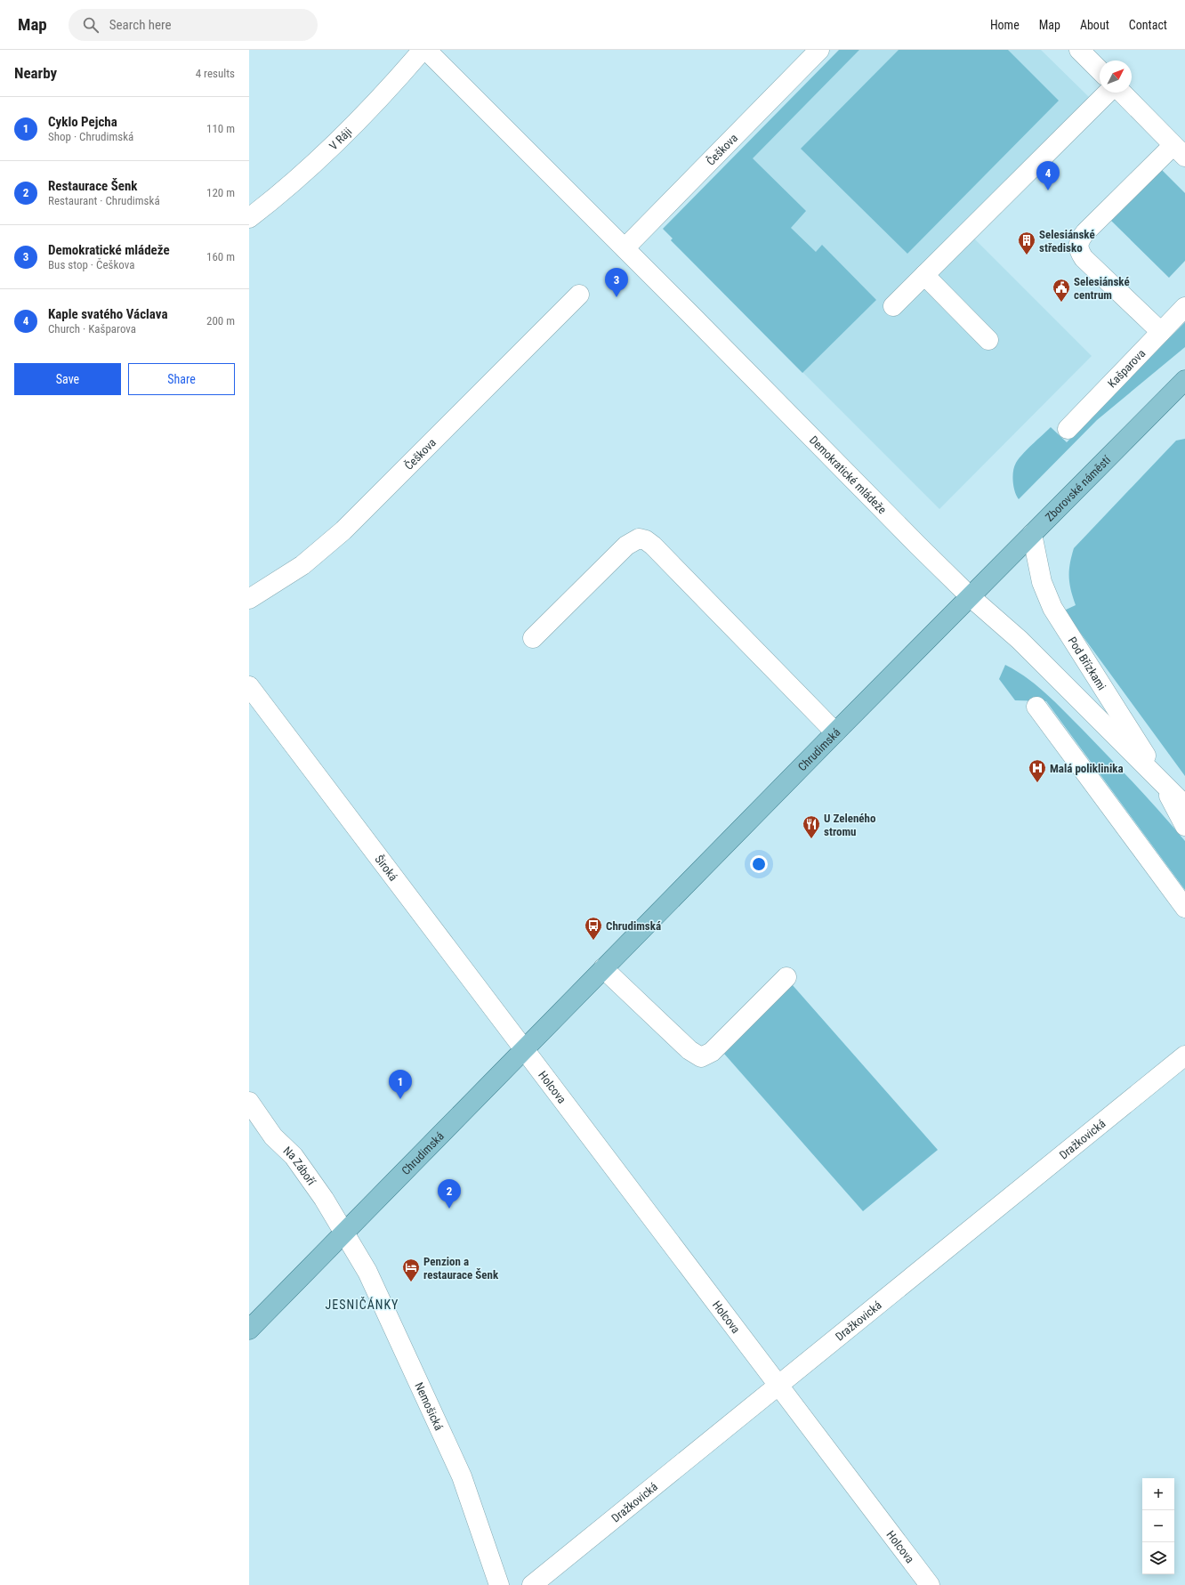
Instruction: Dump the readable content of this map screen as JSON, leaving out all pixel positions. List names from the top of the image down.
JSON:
{
  "streets": {
    "main road": ["Zborovské náměstí", "Chrudimská"],
    "street": [
      "V Ráji",
      "Češkova",
      "Kašparova",
      "Demokratické mládeže",
      "Pod Břízkami",
      "Široká",
      "Holcova",
      "Dražkovická",
      "Na Záboří",
      "Nemošická"
    ]
  },
  "crossings": [
    ["Češkova", "Demokratické mládeže"],
    ["Demokratické mládeže", "Zborovské náměstí"],
    ["Demokratické mládeže", "Pod Břízkami"],
    ["Demokratické mládeže", "Chrudimská"],
    ["Zborovské náměstí", "Pod Břízkami"],
    ["Zborovské náměstí", "Chrudimská"],
    ["Pod Břízkami", "Chrudimská"],
    ["Chrudimská", "Široká"],
    ["Chrudimská", "Holcova"],
    ["Chrudimská", "Na Záboří"],
    ["Chrudimská", "Nemošická"],
    ["Široká", "Holcova"],
    ["Holcova", "Dražkovická"],
    ["Na Záboří", "Nemošická"]
  ],
  "districts": ["JESNIČÁNKY"],
  "places": {
    "building": ["Selesiánské středisko"],
    "public building": ["Selesiánské centrum"],
    "hospital": ["Malá poliklinika"],
    "restaurant": ["U Zeleného stromu"],
    "bus stop": ["Chrudimská"],
    "hotel": ["Penzion a restaurace Šenk"]
  },
  "north": "top right",
  "page": {
    "header": "Map",
    "search": "Search here",
    "nav": [
      "Home",
      "Map",
      "About",
      "Contact"
    ],
    "heading": ["Nearby", "4 results"],
    "list": [
      {
        "mark": "1",
        "name": "Cyklo Pejcha",
        "note": "Shop · Chrudimská",
        "value": "110 m"
      },
      {
        "mark": "2",
        "name": "Restaurace Šenk",
        "note": "Restaurant · Chrudimská",
        "value": "120 m"
      },
      {
        "mark": "3",
        "name": "Demokratické mládeže",
        "note": "Bus stop · Češkova",
        "value": "160 m"
      },
      {
        "mark": "4",
        "name": "Kaple svatého Václava",
        "note": "Church · Kašparova",
        "value": "200 m"
      }
    ],
    "pins": [
      "4",
      "3",
      "1",
      "2"
    ],
    "buttons": ["Save", "Share"],
    "map_buttons": ["+", "−"]
  }
}
